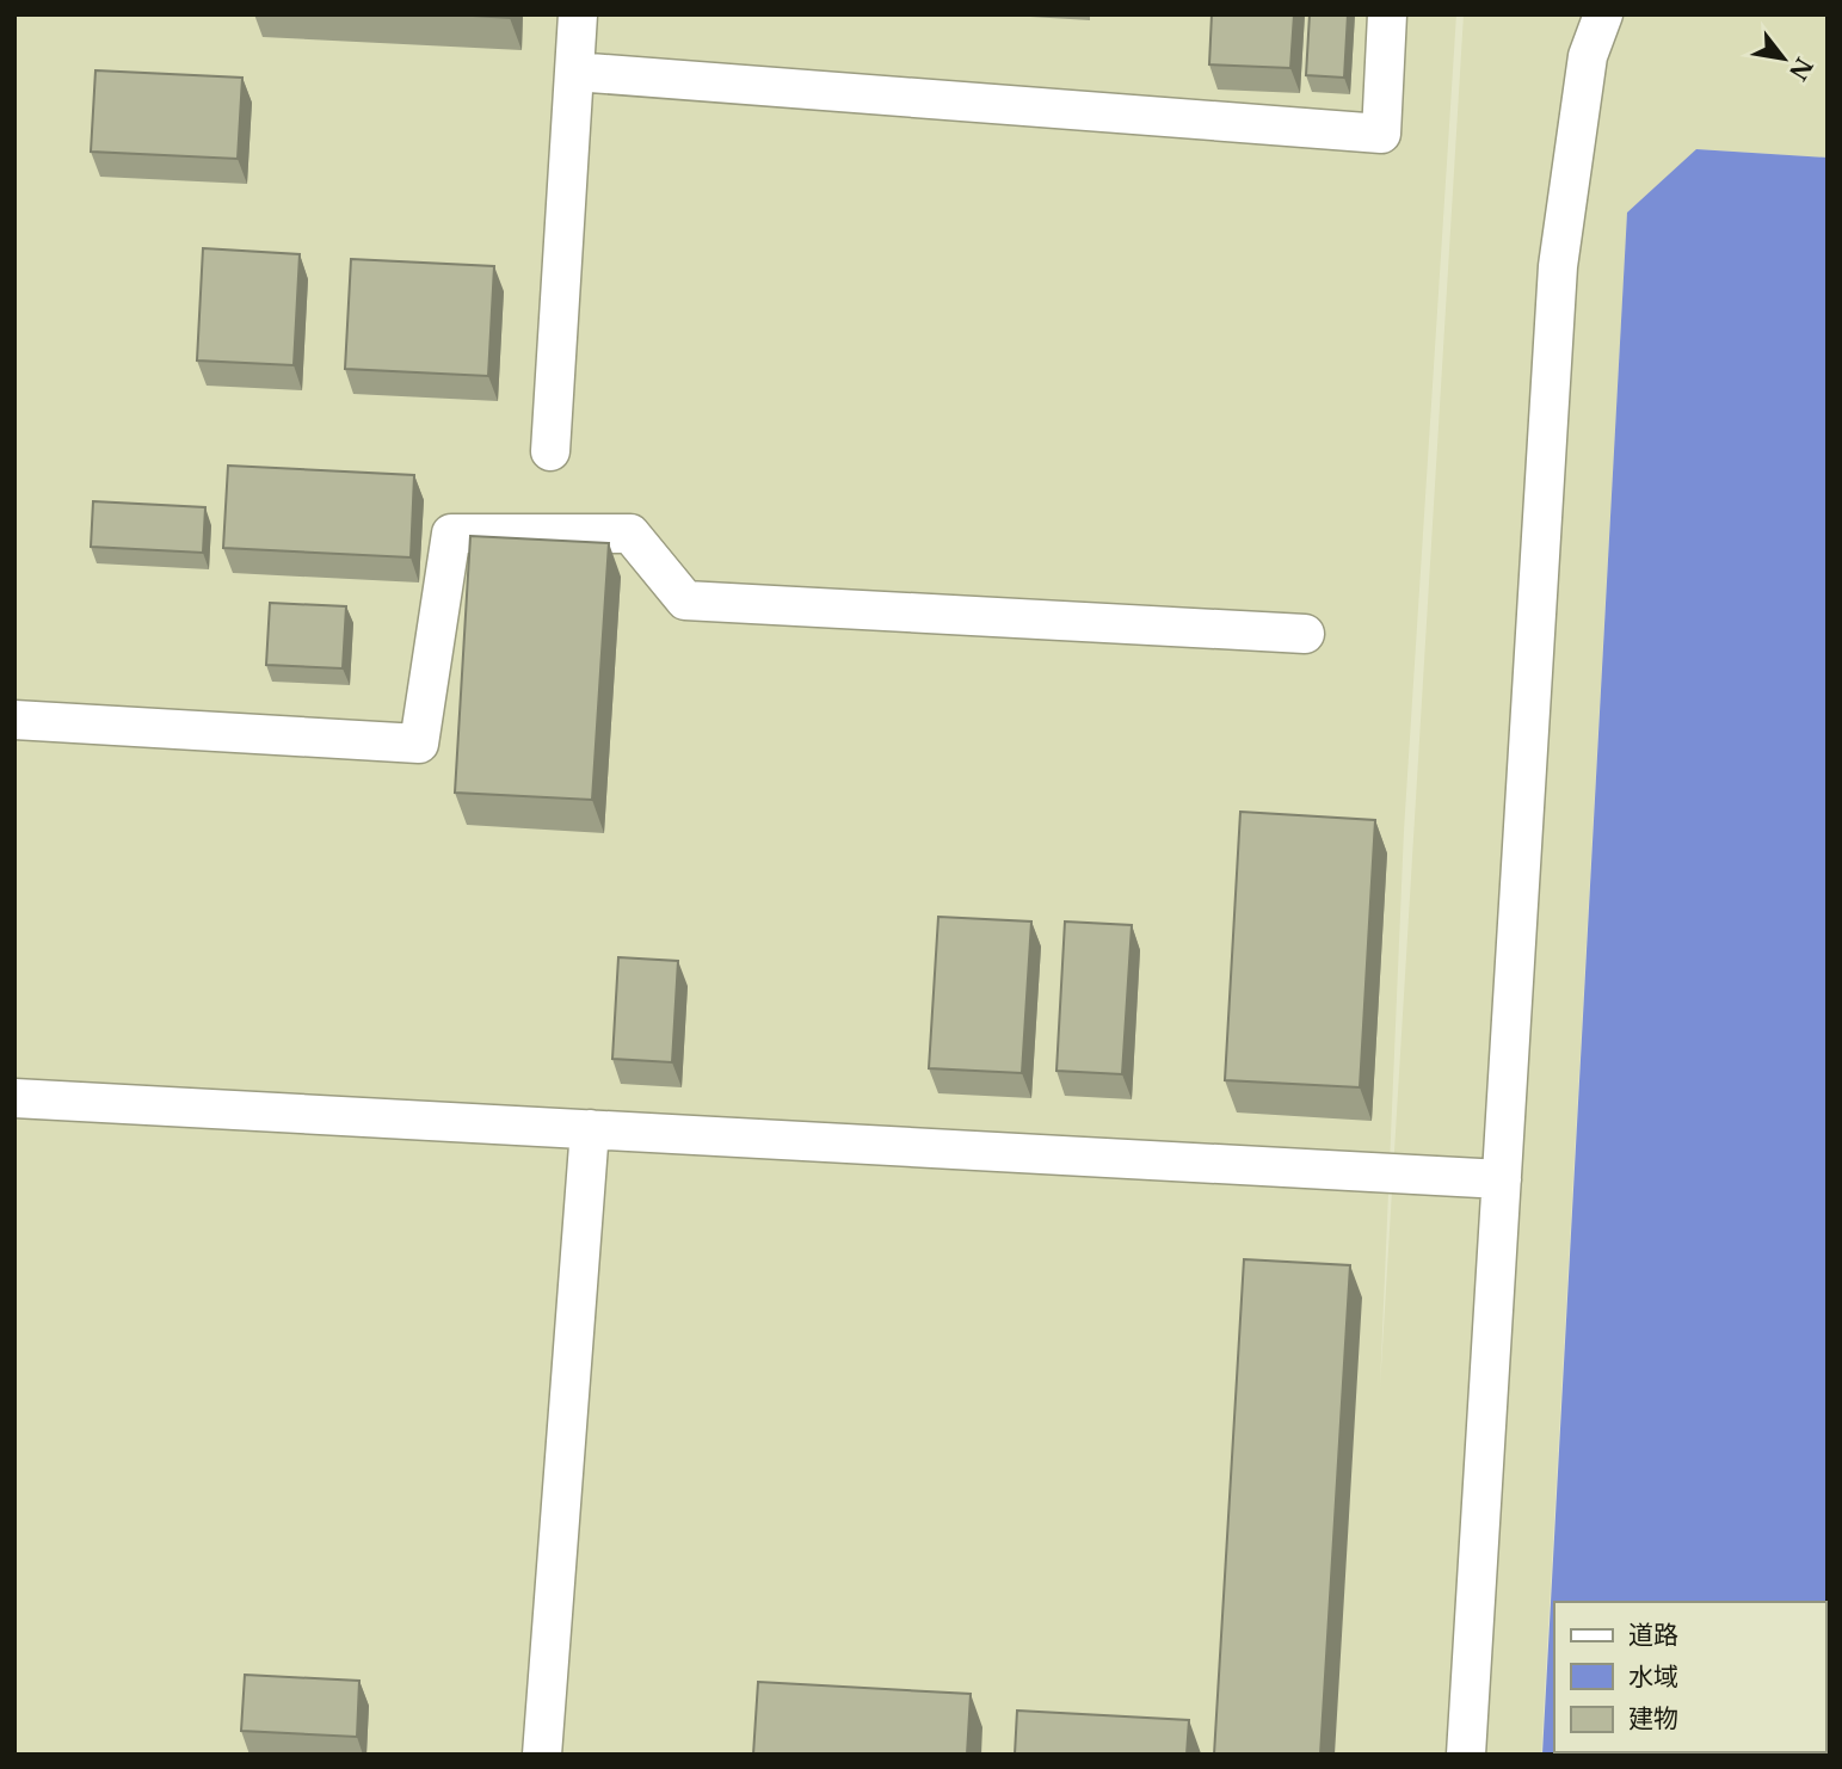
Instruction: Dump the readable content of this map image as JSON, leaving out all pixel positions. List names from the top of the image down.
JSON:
{
  "legend": ["道路", "水域", "建物"],
  "north": "bottom right"
}
